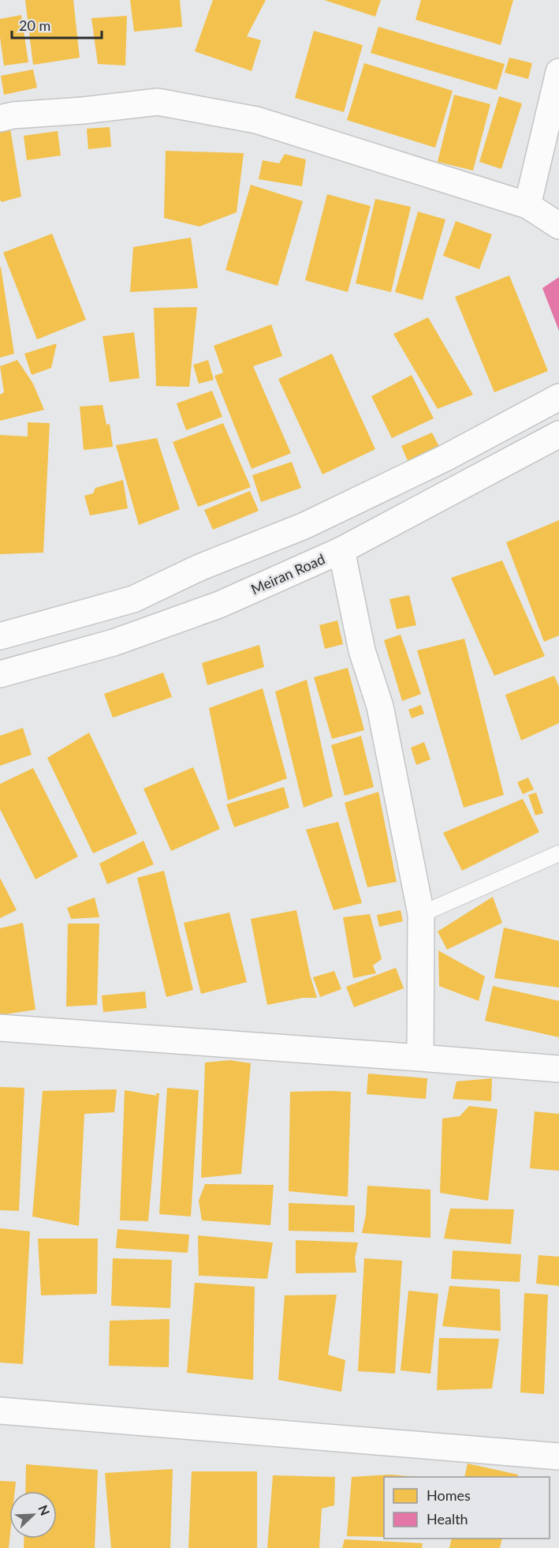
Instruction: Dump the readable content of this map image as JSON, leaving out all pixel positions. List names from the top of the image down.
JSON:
{
  "streets": {
    "street": ["Meiran Road"]
  },
  "legend": ["Homes", "Health"],
  "scale_bar": "20 m",
  "north": "top right"
}
